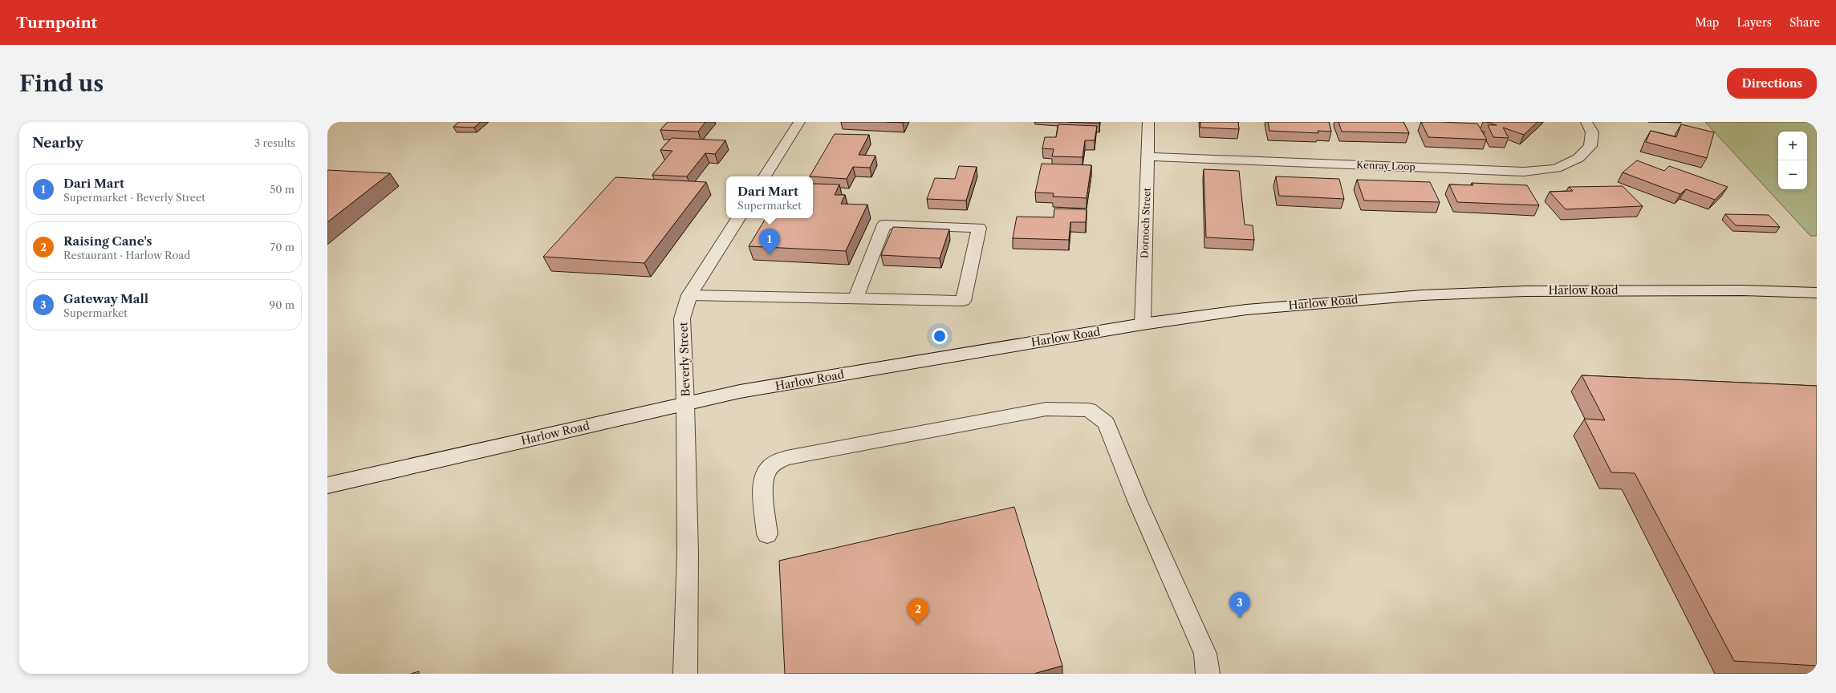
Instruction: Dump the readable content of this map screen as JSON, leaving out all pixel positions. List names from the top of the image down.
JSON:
{
  "streets": {
    "street": [
      "Kenray Loop",
      "Dornoch Street",
      "Harlow Road",
      "Beverly Street"
    ]
  },
  "crossings": [
    ["Kenray Loop", "Dornoch Street"],
    ["Dornoch Street", "Harlow Road"],
    ["Harlow Road", "Beverly Street"]
  ],
  "page": {
    "header": "Turnpoint",
    "nav": ["Map", "Layers", "Share"],
    "buttons": "Directions",
    "title": "Find us",
    "heading": ["Nearby", "3 results"],
    "map_buttons": ["+", "−"],
    "list": [
      {
        "mark": "1",
        "name": "Dari Mart",
        "note": "Supermarket · Beverly Street",
        "value": "50 m"
      },
      {
        "mark": "2",
        "name": "Raising Cane's",
        "note": "Restaurant · Harlow Road",
        "value": "70 m"
      },
      {
        "mark": "3",
        "name": "Gateway Mall",
        "note": "Supermarket",
        "value": "90 m"
      }
    ],
    "popup": ["Dari Mart", "Supermarket"],
    "pins": ["1", "3", "2"]
  }
}
